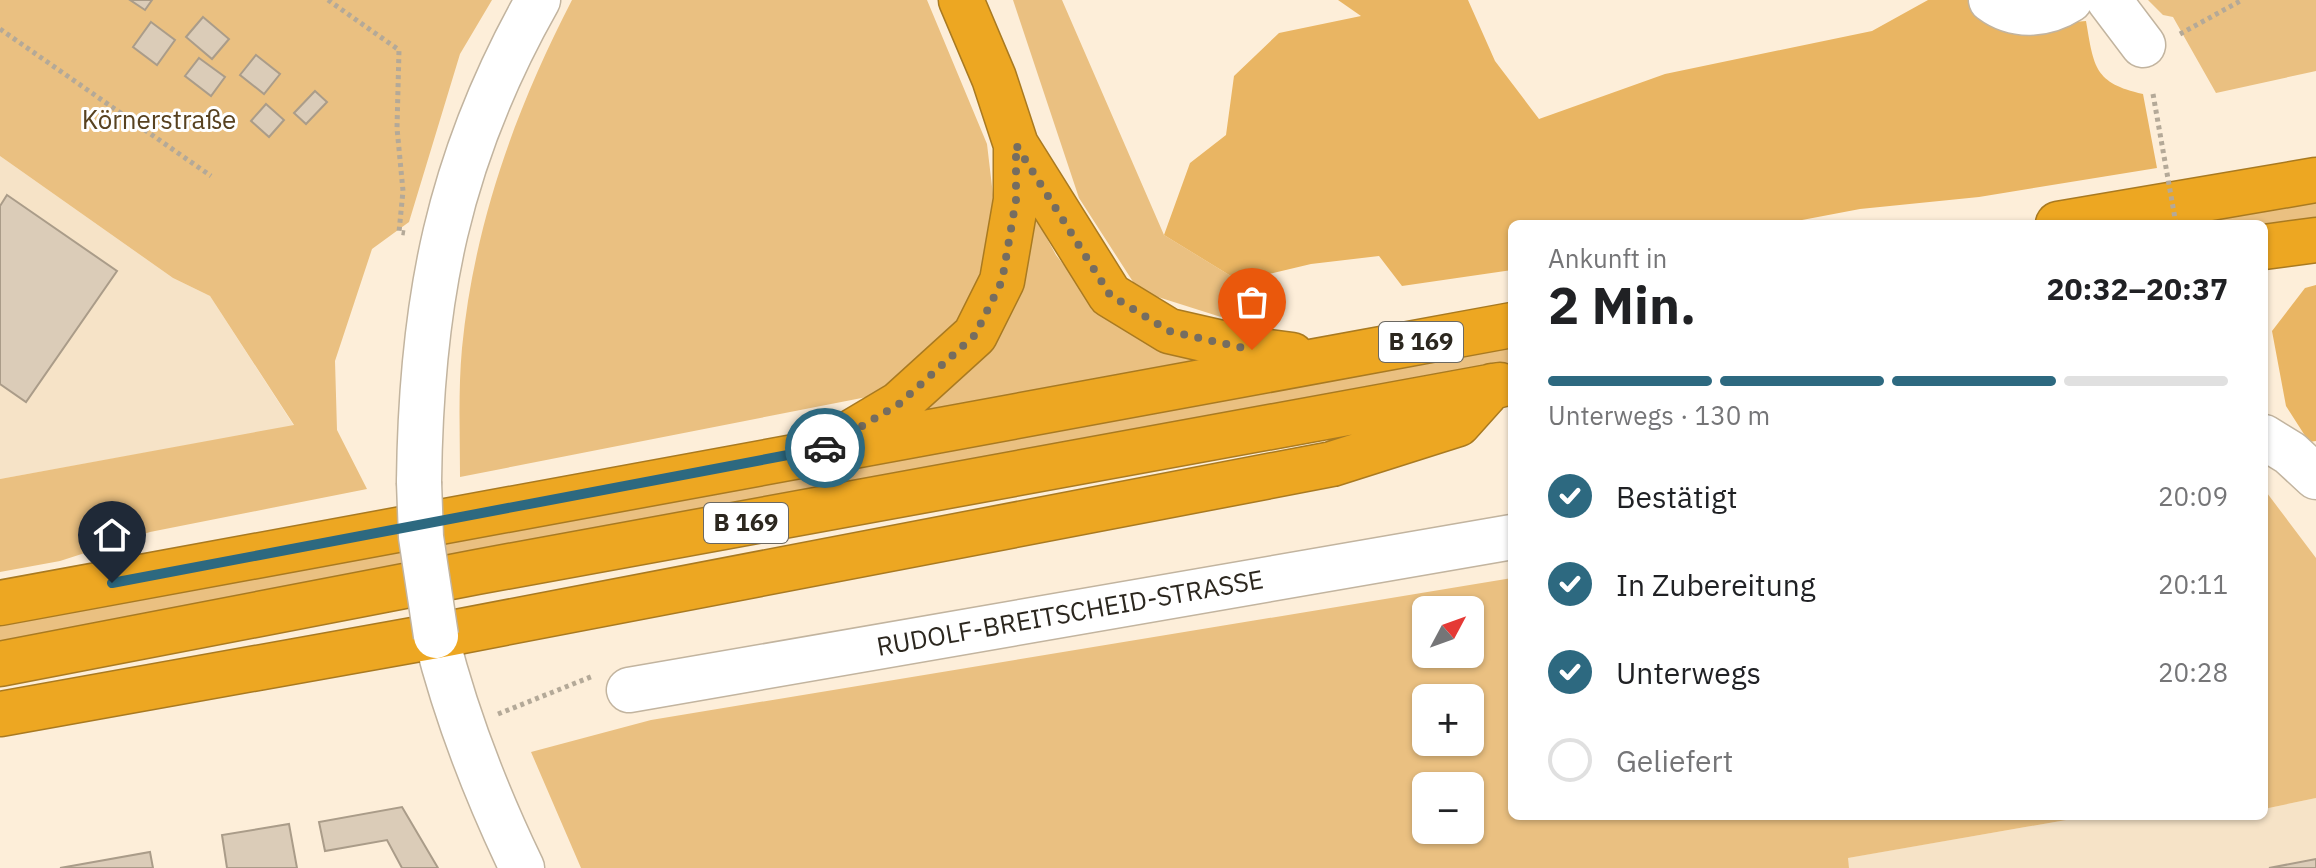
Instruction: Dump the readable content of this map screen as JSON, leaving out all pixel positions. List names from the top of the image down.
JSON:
{
  "streets": {
    "highway": ["B 169"],
    "street": ["RUDOLF-BREITSCHEID-STRASSE"]
  },
  "parks": ["Körnerstraße"],
  "north": "top right",
  "page": {
    "heading": ["2 Min.", "Ankunft in", "20:32–20:37"],
    "bar": "Unterwegs · 130 m",
    "list": [
      ["Bestätigt", "20:09"],
      ["In Zubereitung", "20:11"],
      ["Unterwegs", "20:28"],
      "Geliefert"
    ],
    "map_buttons": ["+", "−"]
  }
}
